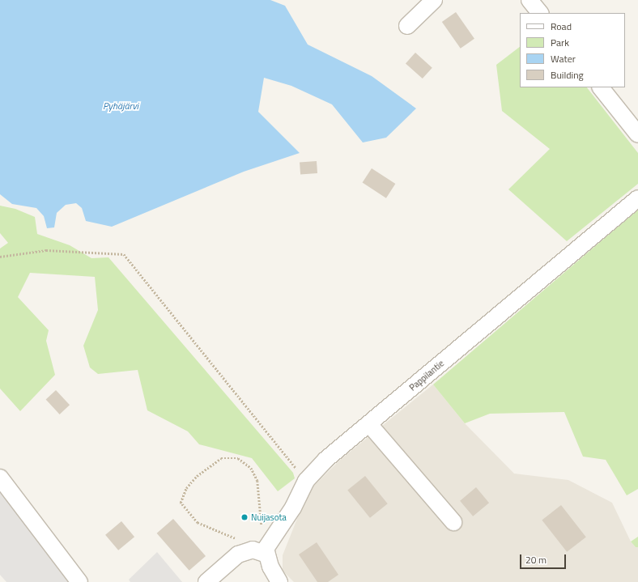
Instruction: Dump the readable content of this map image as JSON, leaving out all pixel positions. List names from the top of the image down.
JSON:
{
  "streets": {
    "street": ["Pappilantie"]
  },
  "water": ["Pyhäjärvi"],
  "places": ["Nuijasota"],
  "legend": [
    "Road",
    "Park",
    "Water",
    "Building"
  ],
  "scale_bar": "20 m"
}
